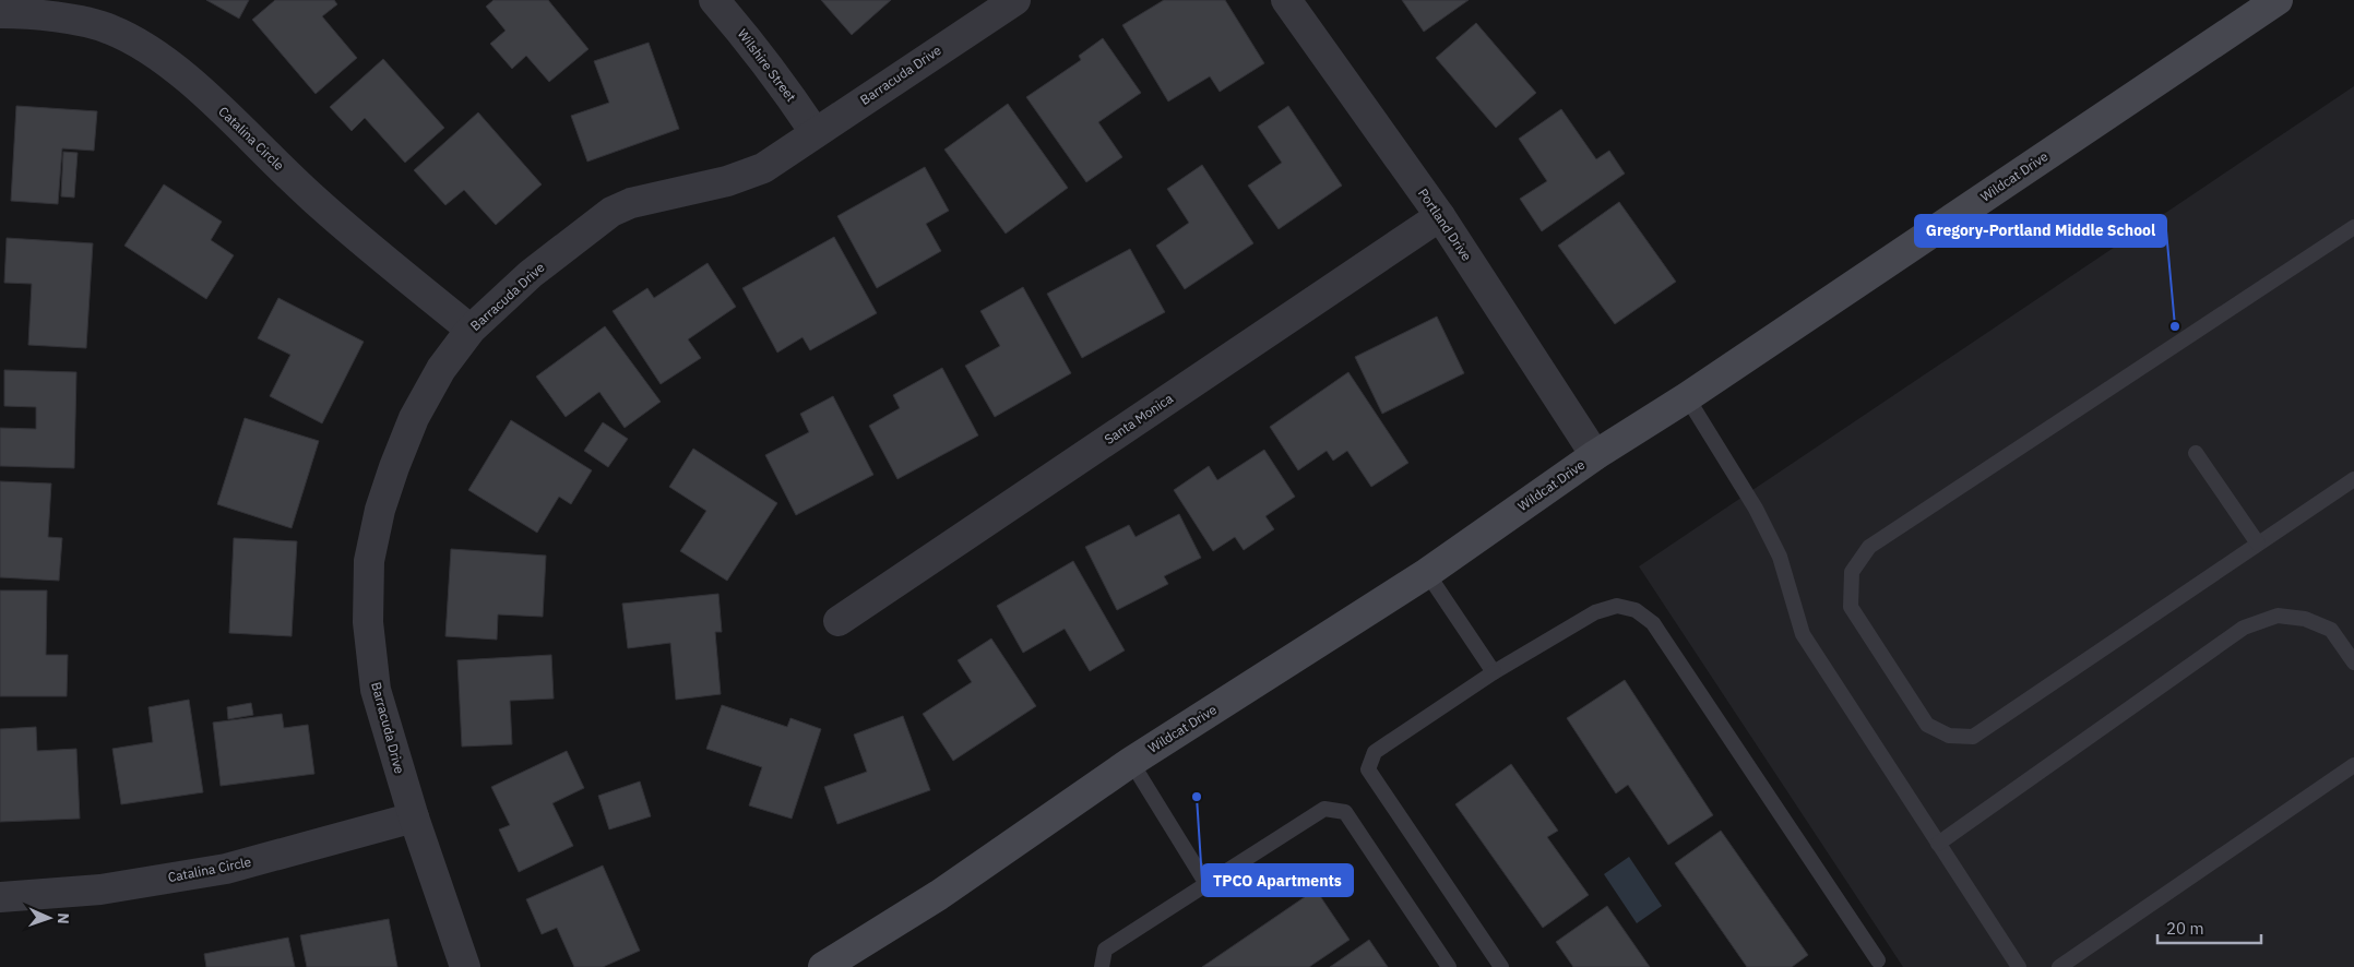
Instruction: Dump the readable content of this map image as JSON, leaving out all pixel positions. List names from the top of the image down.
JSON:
{
  "streets": {
    "main road": ["Wildcat Drive"],
    "street": [
      "Wilshire Street",
      "Barracuda Drive",
      "Catalina Circle",
      "Portland Drive",
      "Santa Monica"
    ]
  },
  "crossings": [
    ["Wilshire Street", "Barracuda Drive"],
    ["Barracuda Drive", "Catalina Circle"],
    ["Wildcat Drive", "Portland Drive"],
    ["Portland Drive", "Santa Monica"]
  ],
  "places": ["Gregory-Portland Middle School", "TPCO Apartments"],
  "scale_bar": "20 m",
  "north": "right"
}
